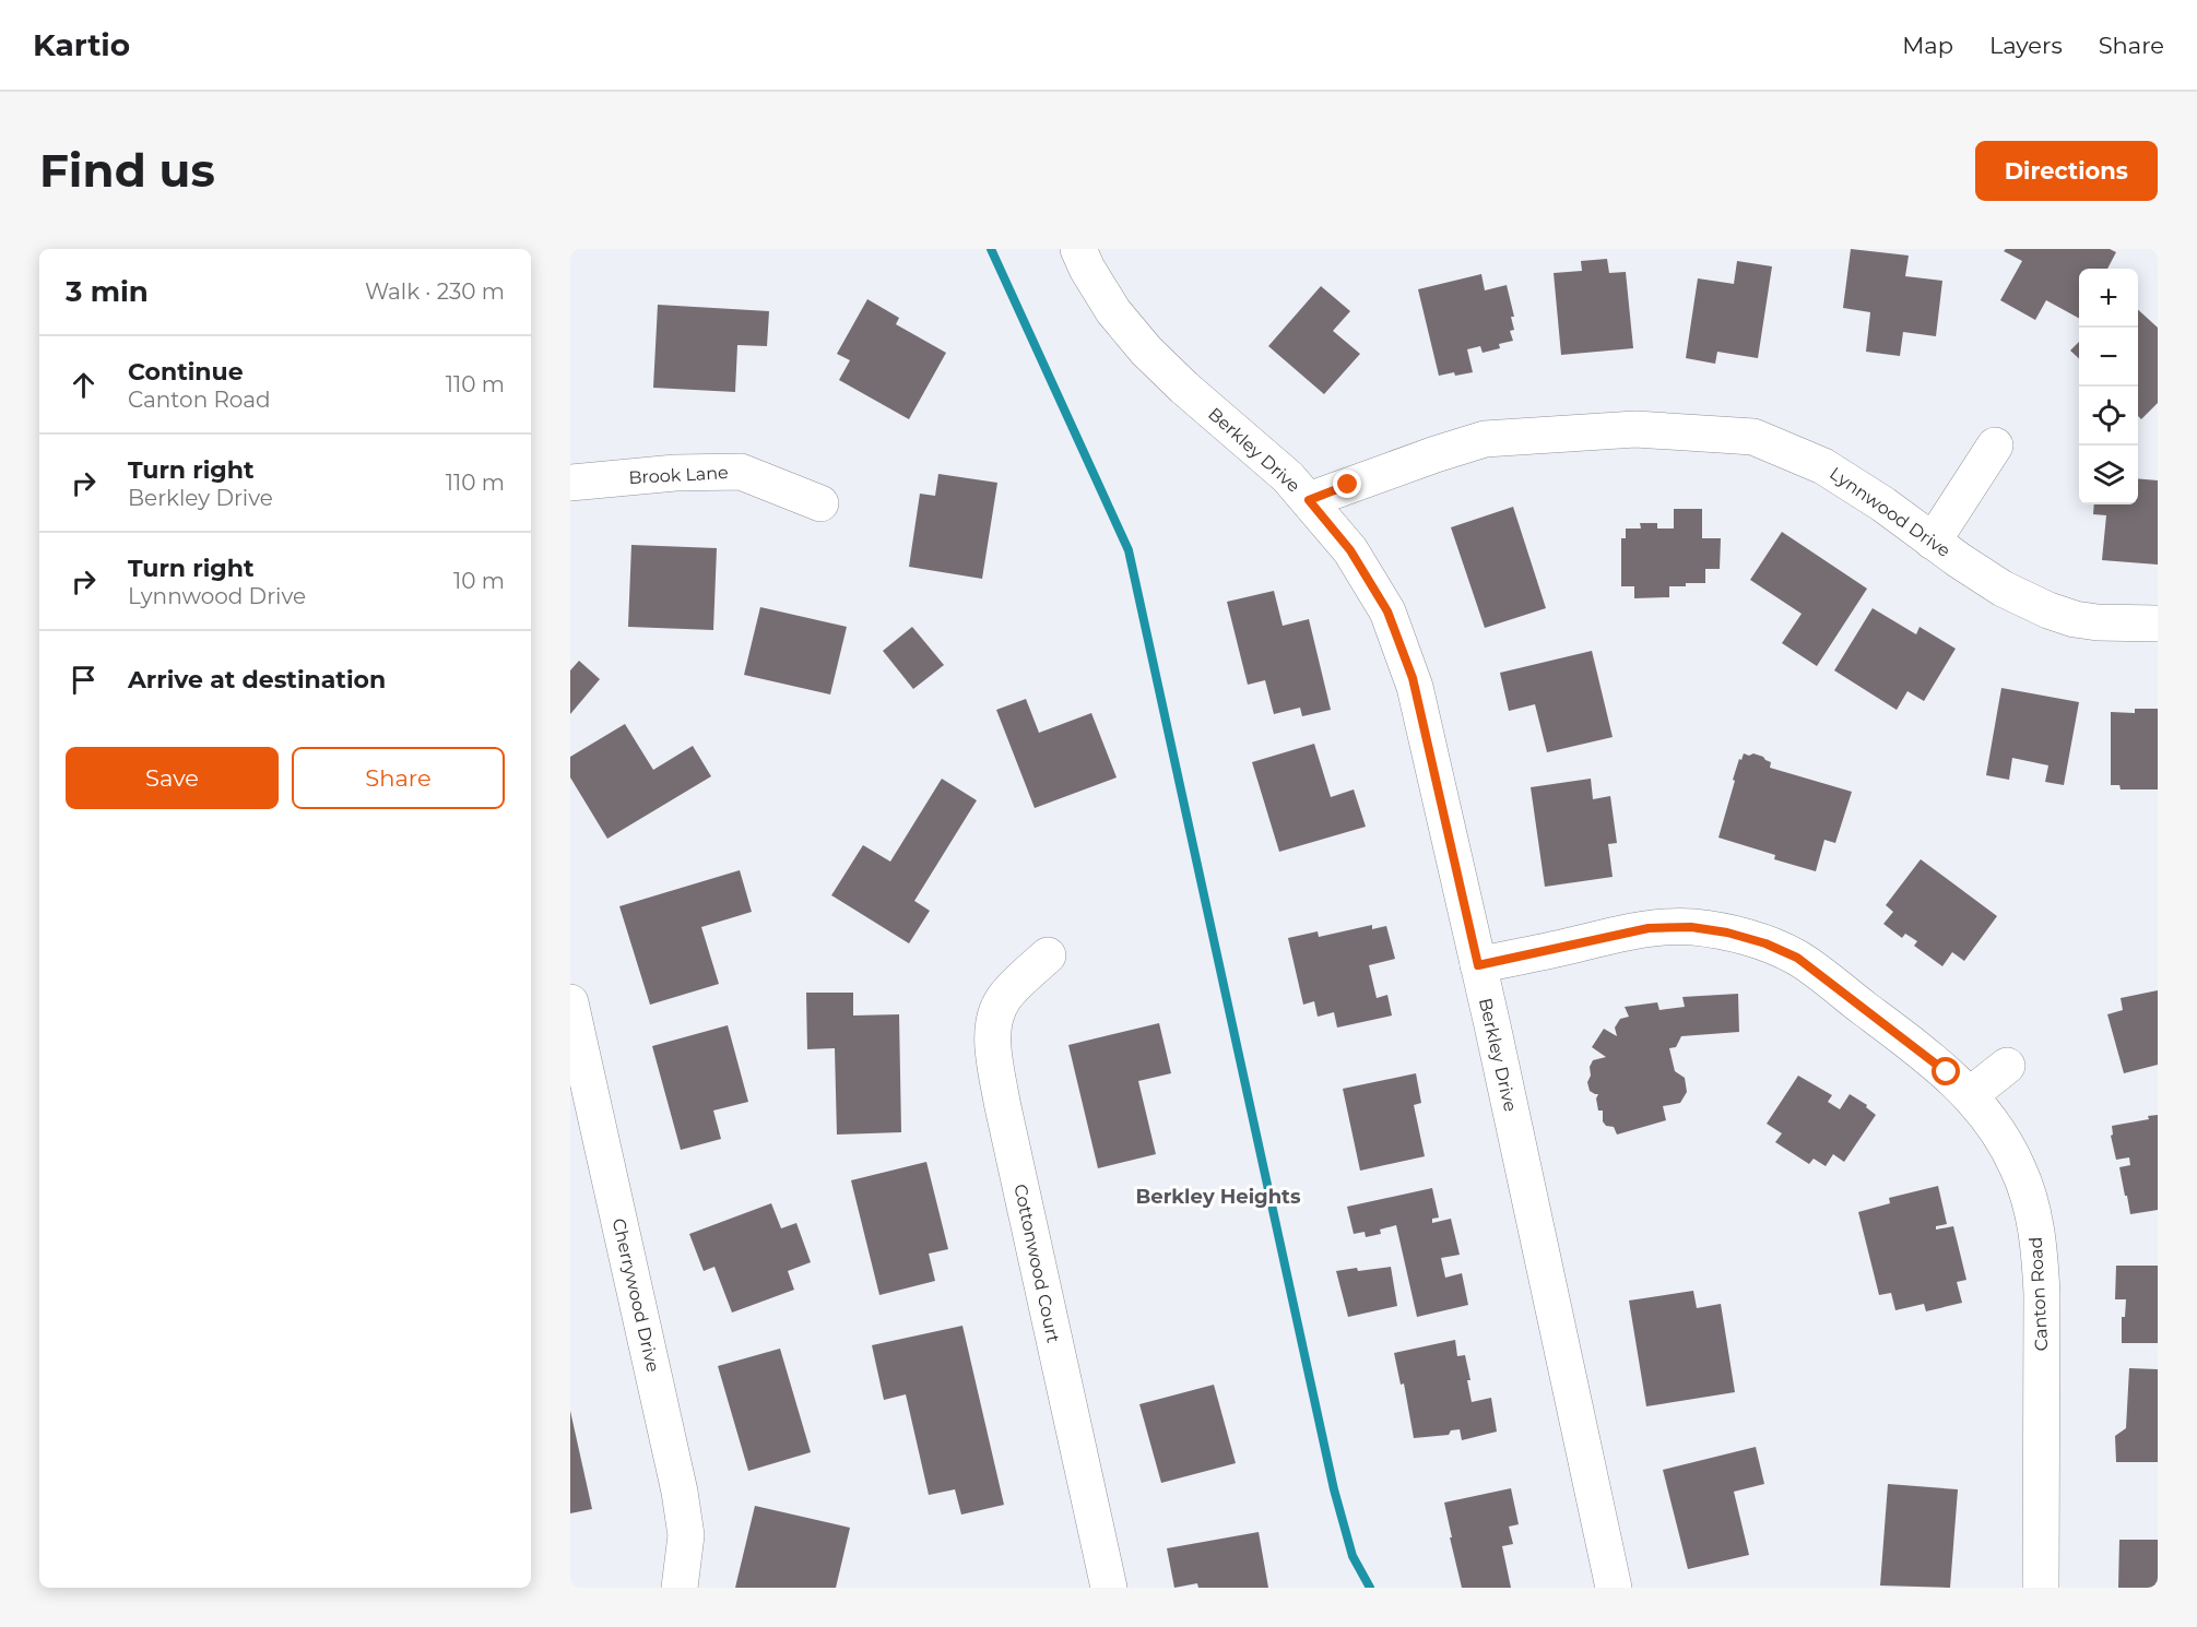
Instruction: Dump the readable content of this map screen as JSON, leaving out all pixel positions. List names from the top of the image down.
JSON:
{
  "streets": {
    "street": [
      "Berkley Drive",
      "Brook Lane",
      "Lynnwood Drive",
      "Cottonwood Court",
      "Canton Road",
      "Cherrywood Drive"
    ]
  },
  "crossings": [
    ["Berkley Drive", "Lynnwood Drive"],
    ["Berkley Drive", "Canton Road"]
  ],
  "districts": ["Berkley Heights"],
  "page": {
    "header": "Kartio",
    "nav": ["Map", "Layers", "Share"],
    "buttons": [
      "Directions",
      ["Save", "Share"]
    ],
    "title": "Find us",
    "heading": ["3 min", "Walk · 230 m"],
    "map_buttons": ["+", "−"],
    "list": [
      ["Continue", "Canton Road", "110 m"],
      ["Turn right", "Berkley Drive", "110 m"],
      ["Turn right", "Lynnwood Drive", "10 m"],
      "Arrive at destination"
    ]
  }
}
